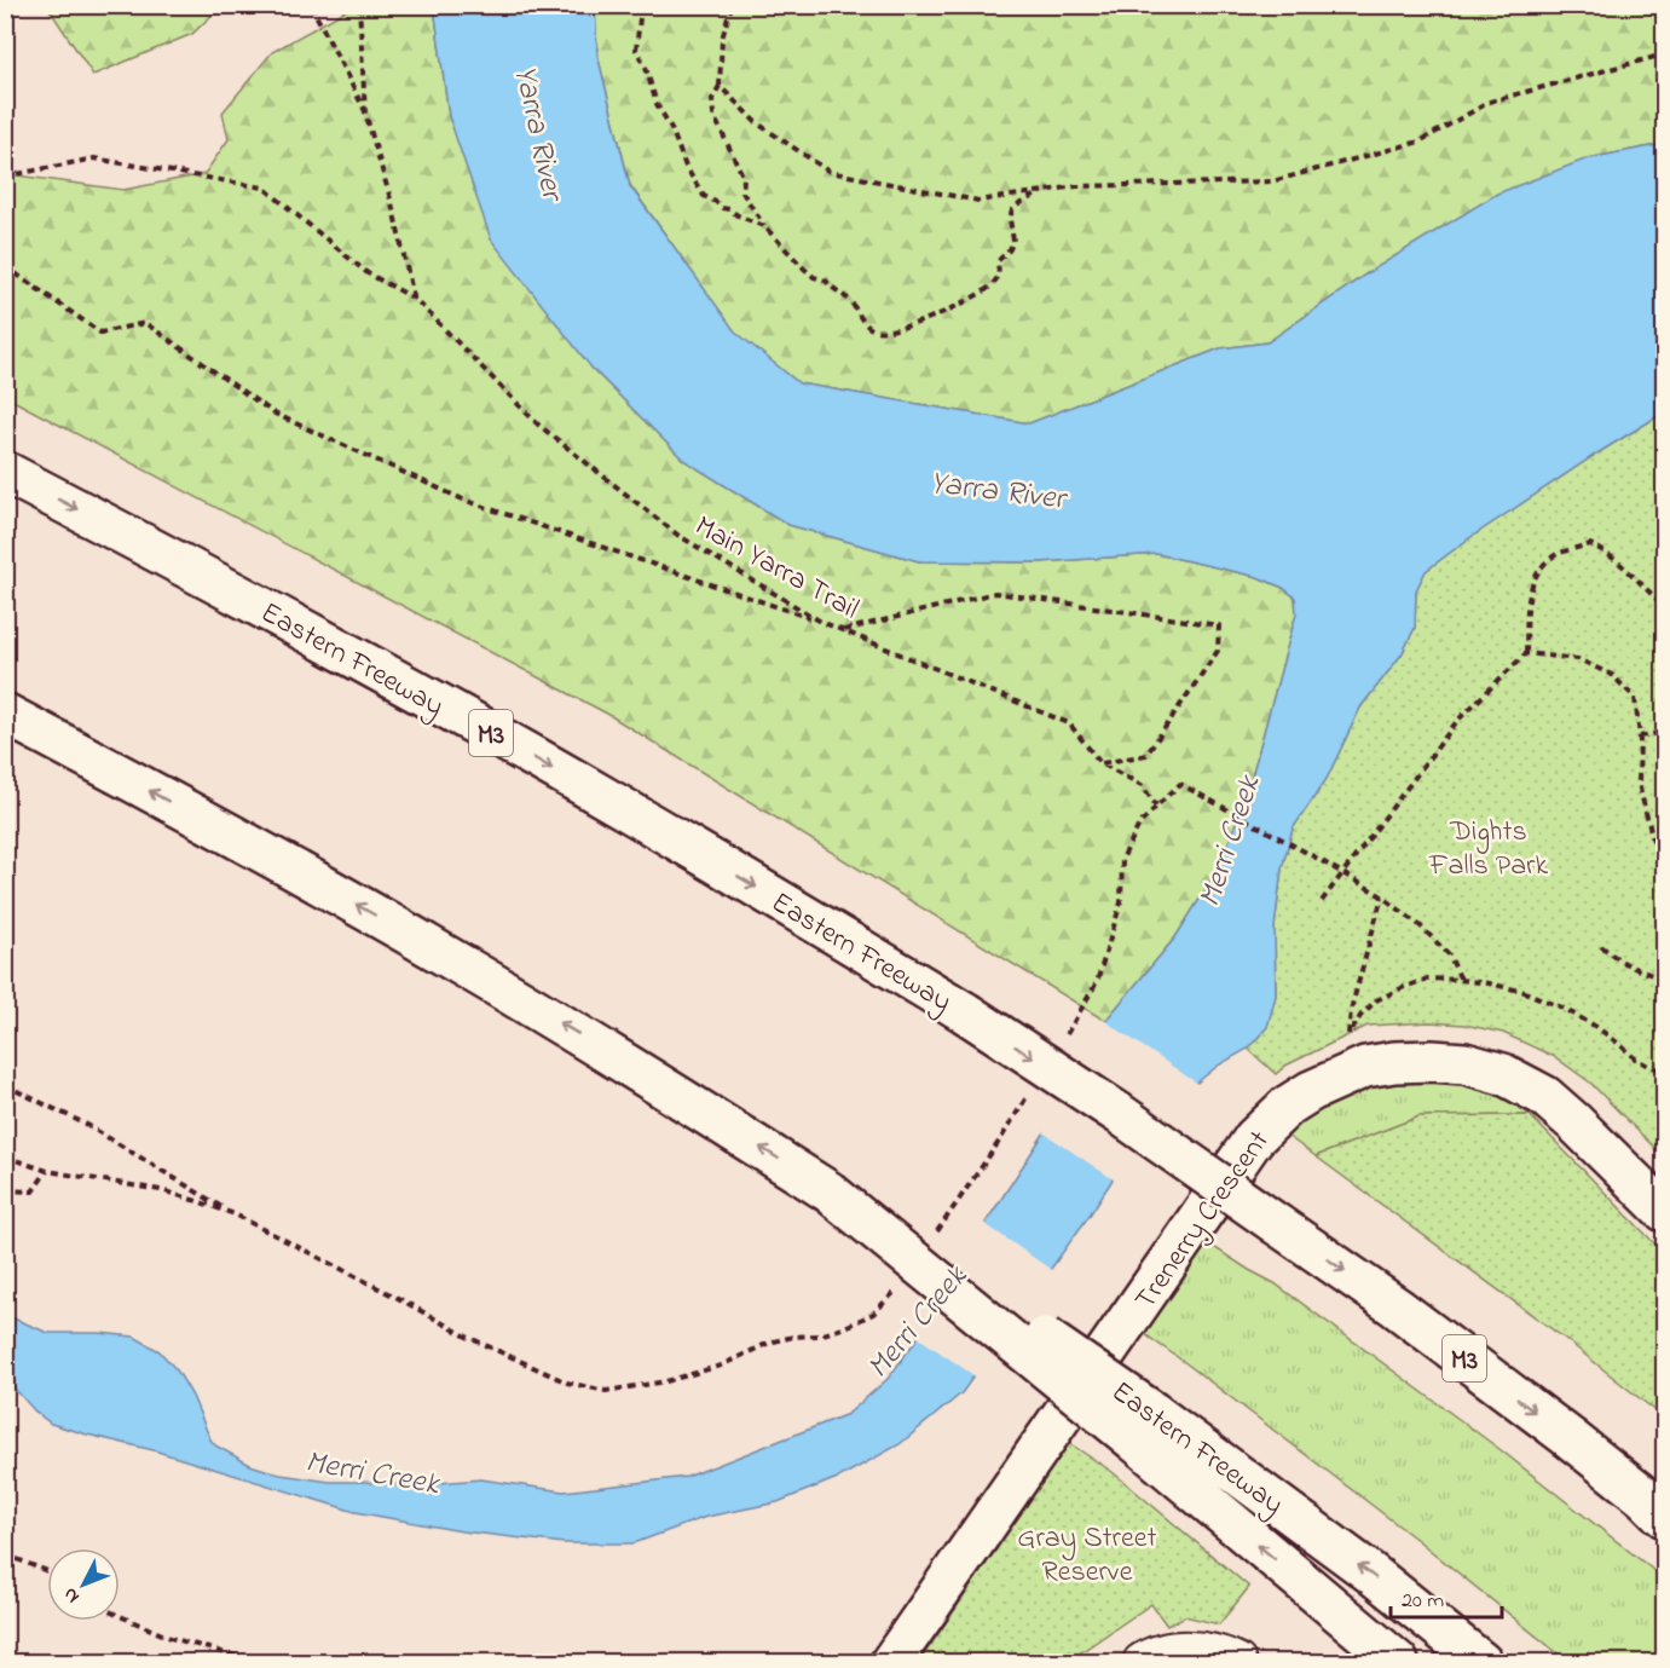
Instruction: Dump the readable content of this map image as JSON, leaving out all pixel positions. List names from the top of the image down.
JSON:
{
  "streets": {
    "main road": ["Eastern Freeway", "M3", "Trenerry Crescent"],
    "path": ["Main Yarra Trail"]
  },
  "water": ["Yarra River", "Merri Creek"],
  "parks": ["Dights Falls Park", "Gray Street Reserve"],
  "scale_bar": "20 m",
  "north": "bottom left"
}
